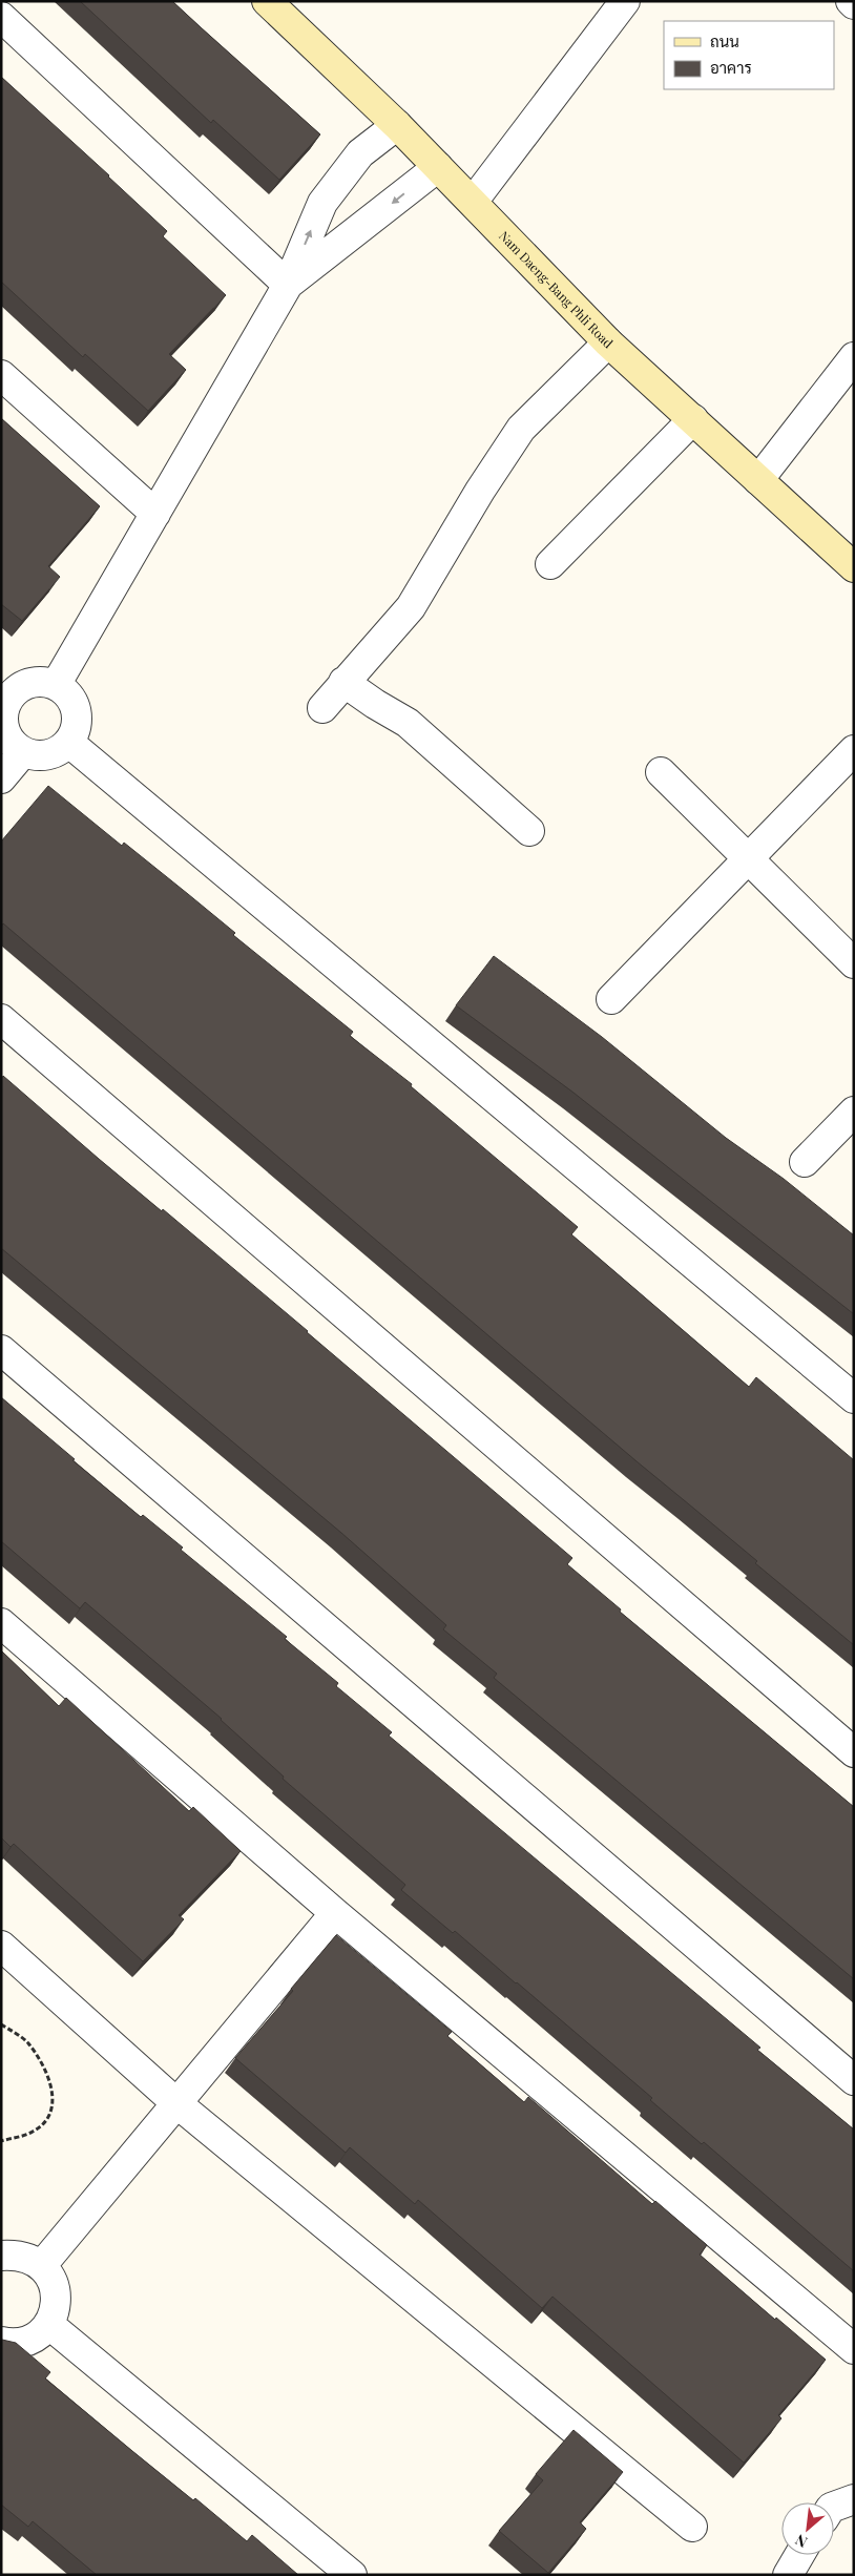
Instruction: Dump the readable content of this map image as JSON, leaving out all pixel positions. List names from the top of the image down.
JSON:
{
  "streets": {
    "main road": ["Nam Daeng-Bang Phli Road"]
  },
  "legend": ["ถนน", "อาคาร"],
  "north": "bottom left"
}
